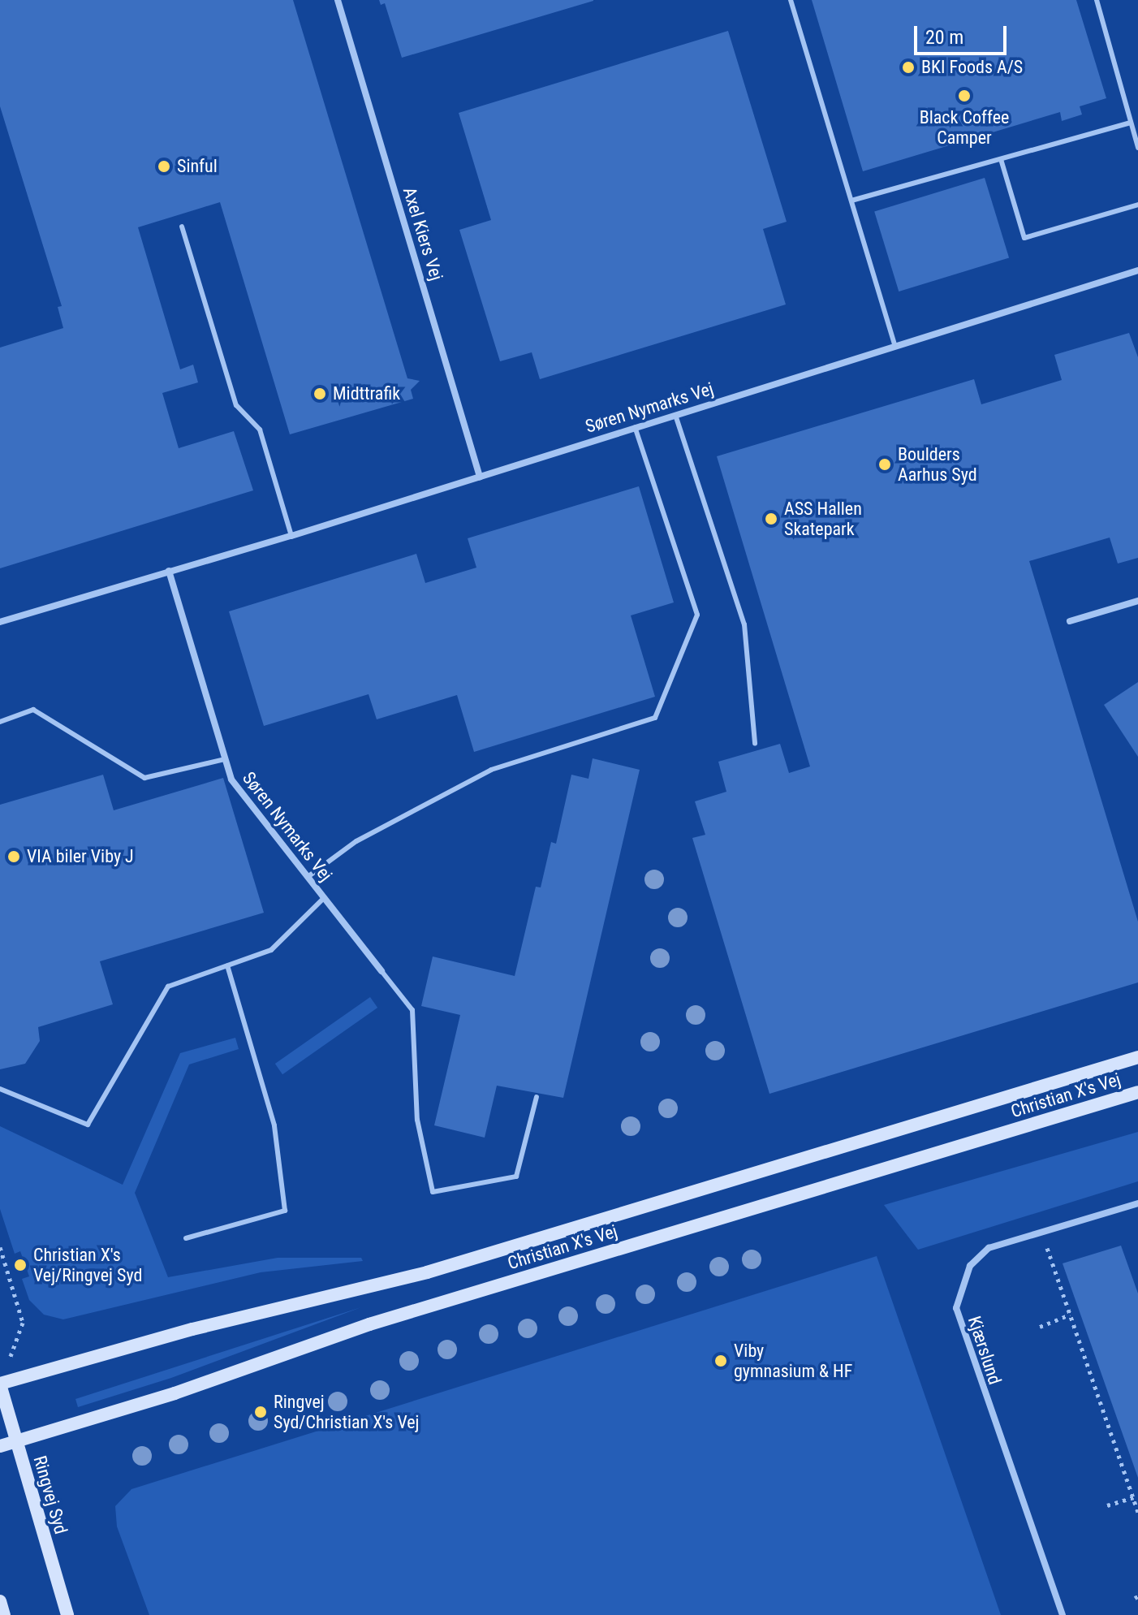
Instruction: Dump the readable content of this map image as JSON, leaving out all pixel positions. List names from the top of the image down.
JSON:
{
  "streets": {
    "main road": ["Christian X's Vej", "Ringvej Syd"],
    "street": ["Axel Kiers Vej", "Søren Nymarks Vej", "Kjærslund"]
  },
  "crossings": [
    ["Axel Kiers Vej", "Søren Nymarks Vej"],
    ["Christian X's Vej", "Ringvej Syd"]
  ],
  "places": [
    "BKI Foods A/S",
    "Black Coffee Camper",
    "Sinful",
    "Midttrafik",
    "Boulders Aarhus Syd",
    "ASS Hallen Skatepark",
    "VIA biler Viby J",
    "Christian X's Vej/Ringvej Syd",
    "Viby gymnasium & HF",
    "Ringvej Syd/Christian X's Vej"
  ],
  "scale_bar": "20 m"
}
